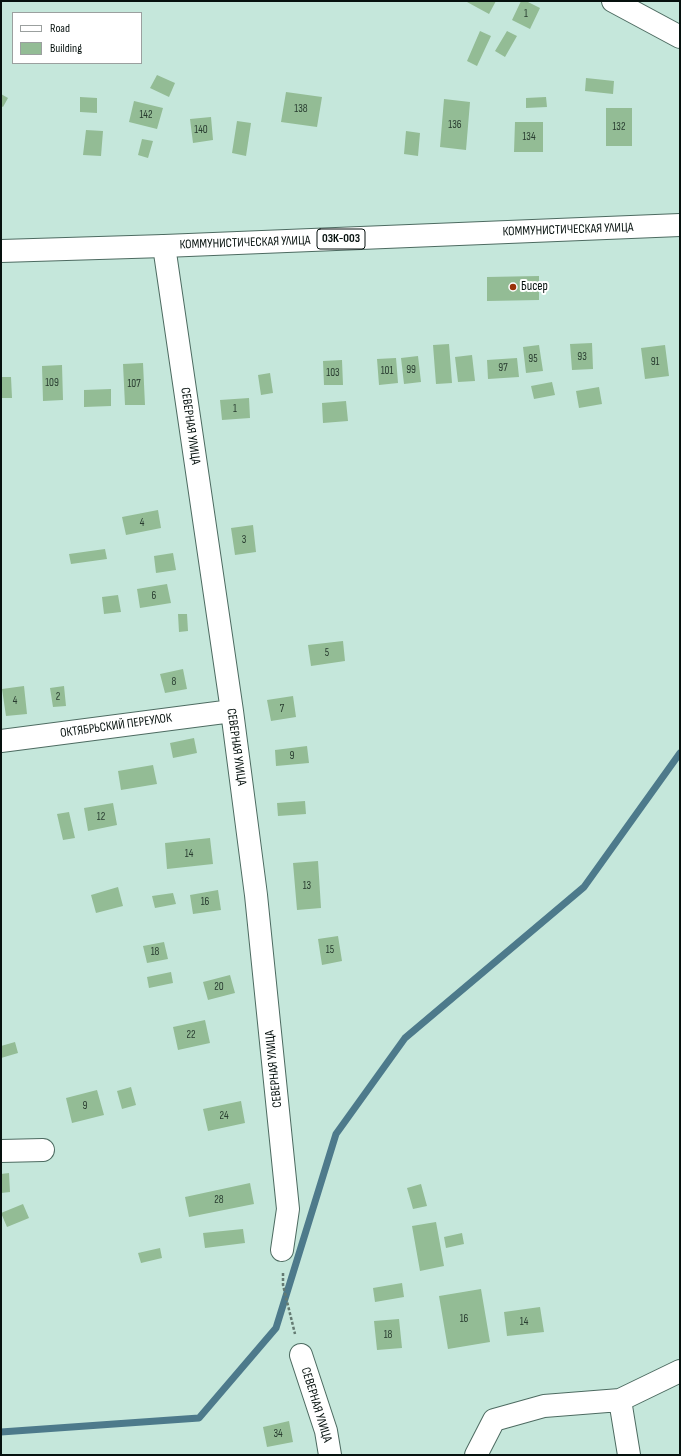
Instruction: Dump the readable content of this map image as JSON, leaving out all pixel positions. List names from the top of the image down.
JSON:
{
  "streets": {
    "street": [
      "КОММУНИСТИЧЕСКАЯ УЛИЦА",
      "03К-003",
      "СЕВЕРНАЯ УЛИЦА",
      "ОКТЯБРЬСКИЙ ПЕРЕУЛОК"
    ]
  },
  "crossings": [
    ["КОММУНИСТИЧЕСКАЯ УЛИЦА", "СЕВЕРНАЯ УЛИЦА"],
    ["СЕВЕРНАЯ УЛИЦА", "ОКТЯБРЬСКИЙ ПЕРЕУЛОК"]
  ],
  "places": ["Бисер"],
  "house_numbers": [
    "1",
    "138",
    "142",
    "136",
    "132",
    "140",
    "134",
    "93",
    "95",
    "91",
    "97",
    "99",
    "101",
    "103",
    "109",
    "107",
    "1",
    "4",
    "3",
    "6",
    "5",
    "8",
    "2",
    "4",
    "7",
    "9",
    "12",
    "14",
    "13",
    "16",
    "15",
    "18",
    "20",
    "22",
    "9",
    "24",
    "28",
    "16",
    "14",
    "18",
    "34"
  ],
  "legend": ["Road", "Building"]
}
